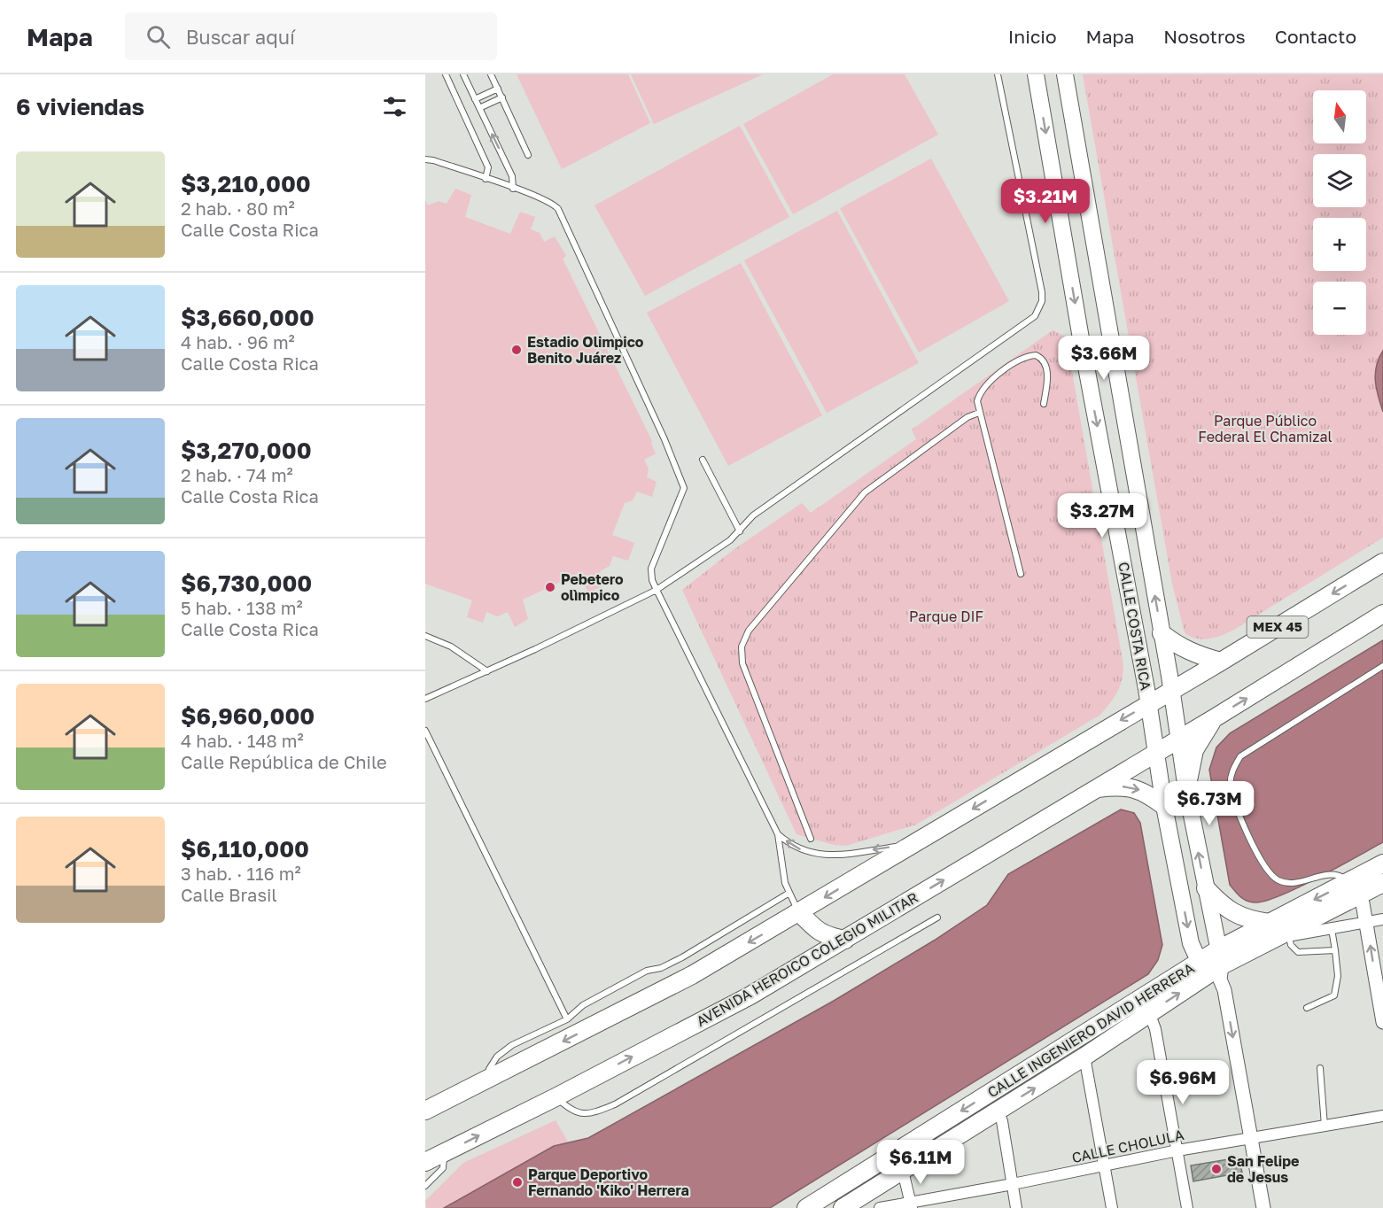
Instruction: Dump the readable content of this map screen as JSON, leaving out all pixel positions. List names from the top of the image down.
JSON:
{
  "streets": {
    "main road": [
      "CALLE COSTA RICA",
      "MEX 45",
      "AVENIDA HEROICO COLEGIO MILITAR",
      "CALLE INGENIERO DAVID HERRERA"
    ],
    "street": ["CALLE CHOLULA"]
  },
  "crossings": [
    ["CALLE COSTA RICA", "MEX 45"],
    ["CALLE COSTA RICA", "AVENIDA HEROICO COLEGIO MILITAR"],
    ["CALLE COSTA RICA", "CALLE INGENIERO DAVID HERRERA"],
    ["CALLE COSTA RICA", "CALLE CHOLULA"],
    ["MEX 45", "AVENIDA HEROICO COLEGIO MILITAR"]
  ],
  "parks": ["Parque Público Federal El Chamizal", "Parque DIF"],
  "places": [
    "Estadio Olimpico Benito Juárez",
    "Pebetero olìmpico",
    "San Felipe de Jesus",
    "Parque Deportivo Fernando 'Kiko' Herrera"
  ],
  "north": "top",
  "page": {
    "header": "Mapa",
    "search": "Buscar aquí",
    "nav": [
      "Inicio",
      "Mapa",
      "Nosotros",
      "Contacto"
    ],
    "heading": "6 viviendas",
    "map_buttons": ["+", "−"],
    "list": [
      {
        "name": "$3,210,000",
        "note": "2 hab. · 80 m² · Calle Costa Rica"
      },
      {
        "name": "$3,660,000",
        "note": "4 hab. · 96 m² · Calle Costa Rica"
      },
      {
        "name": "$3,270,000",
        "note": "2 hab. · 74 m² · Calle Costa Rica"
      },
      {
        "name": "$6,730,000",
        "note": "5 hab. · 138 m² · Calle Costa Rica"
      },
      {
        "name": "$6,960,000",
        "note": "4 hab. · 148 m² · Calle República de Chile"
      },
      {
        "name": "$6,110,000",
        "note": "3 hab. · 116 m² · Calle Brasil"
      }
    ],
    "price": [
      "$3.21M",
      "$3.66M",
      "$3.27M",
      "$6.73M",
      "$6.96M",
      "$6.11M"
    ]
  }
}
